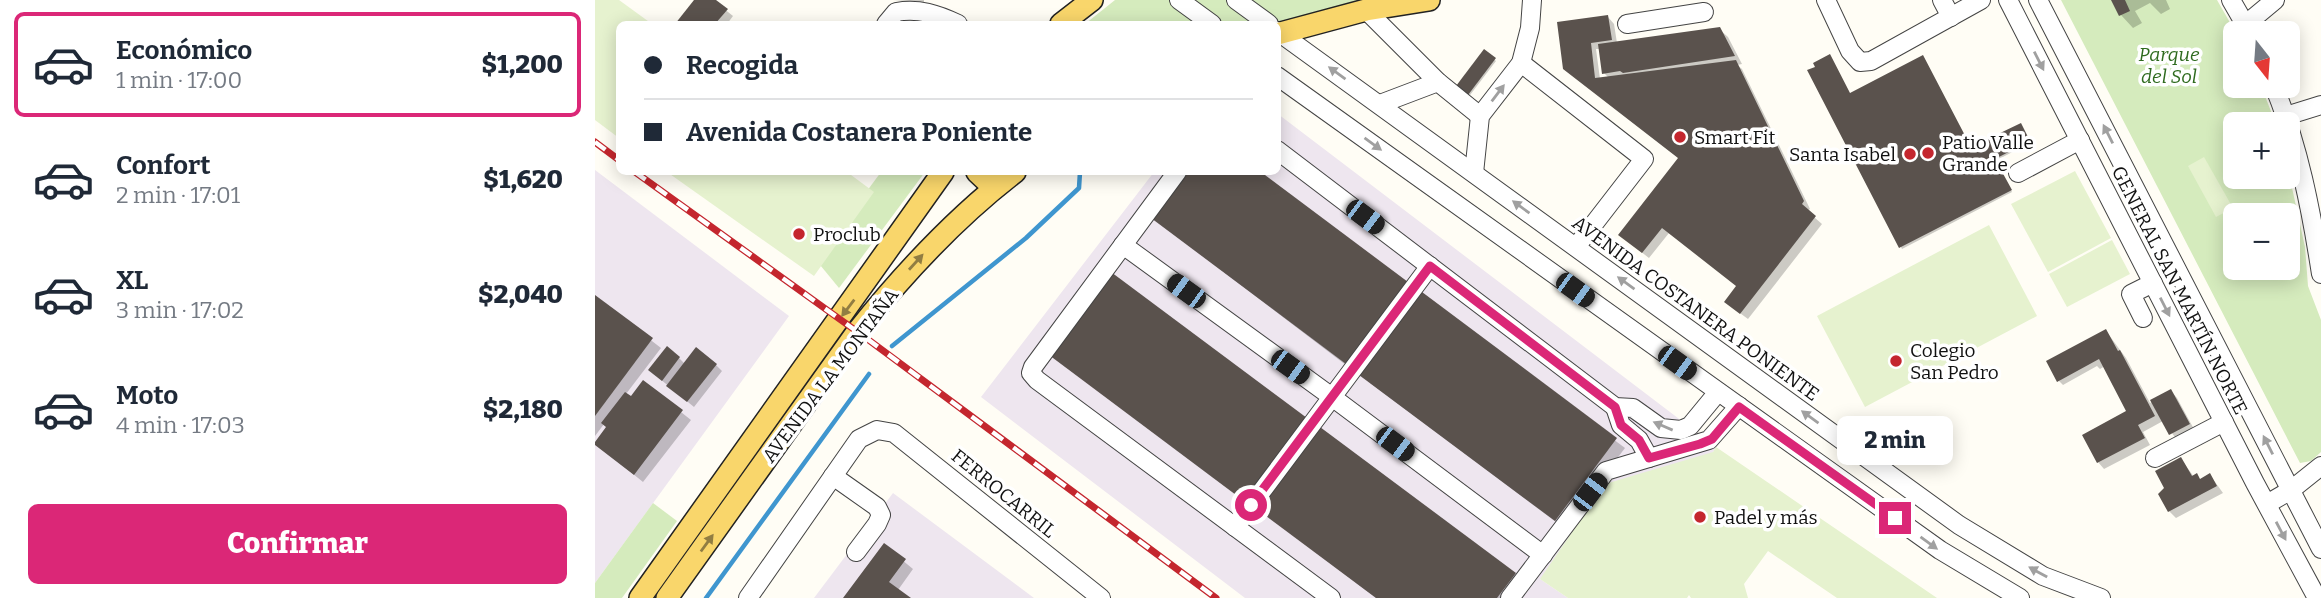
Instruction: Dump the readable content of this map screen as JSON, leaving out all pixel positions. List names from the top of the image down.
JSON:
{
  "streets": {
    "main road": ["AVENIDA LA MONTAÑA"],
    "street": ["GENERAL SAN MARTÍN NORTE", "AVENIDA COSTANERA PONIENTE", "FERROCARRIL"]
  },
  "parks": ["Parque del Sol"],
  "places": [
    "Smart Fit",
    "Patio Valle Grande",
    "Santa Isabel",
    "Proclub",
    "Colegio San Pedro",
    "Padel y más"
  ],
  "north": "bottom",
  "page": {
    "list": [
      {
        "name": "Económico",
        "note": "1 min · 17:00",
        "value": "$1,200"
      },
      {
        "name": "Confort",
        "note": "2 min · 17:01",
        "value": "$1,620"
      },
      {
        "name": "XL",
        "note": "3 min · 17:02",
        "value": "$2,040"
      },
      {
        "name": "Moto",
        "note": "4 min · 17:03",
        "value": "$2,180"
      }
    ],
    "map_buttons": ["+", "−"],
    "banner": ["Recogida", "Avenida Costanera Poniente"],
    "bubble": "2 min",
    "buttons": "Confirmar"
  }
}
